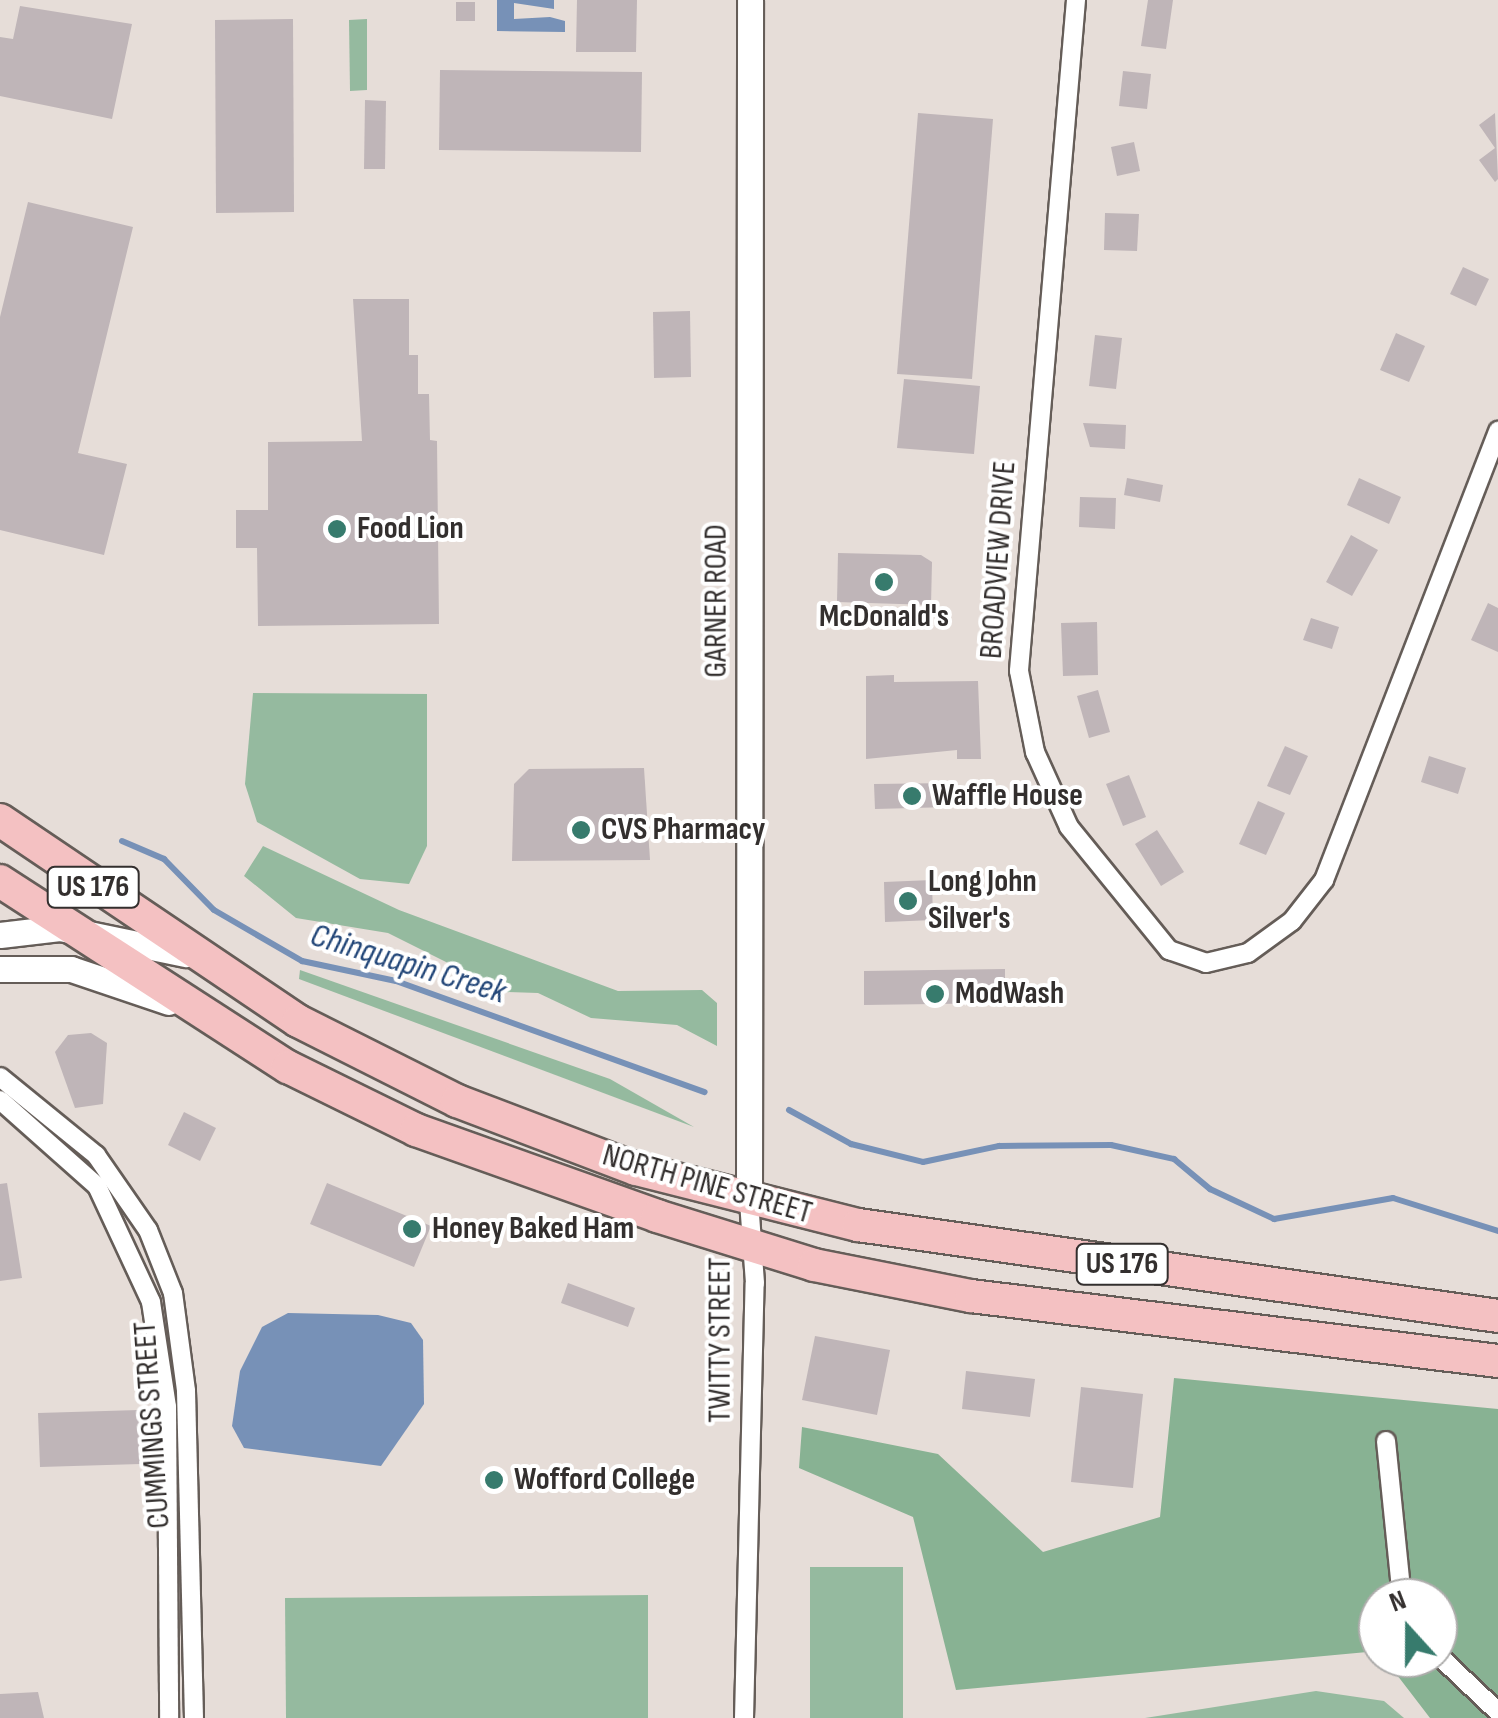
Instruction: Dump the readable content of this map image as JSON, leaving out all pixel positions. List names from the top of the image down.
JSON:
{
  "streets": {
    "highway": ["US 176", "NORTH PINE STREET"],
    "street": [
      "BROADVIEW DRIVE",
      "GARNER ROAD",
      "TWITTY STREET",
      "CUMMINGS STREET"
    ]
  },
  "crossings": [
    ["GARNER ROAD", "NORTH PINE STREET"],
    ["GARNER ROAD", "TWITTY STREET"],
    ["NORTH PINE STREET", "TWITTY STREET"]
  ],
  "water": ["Chinquapin Creek"],
  "places": [
    "Food Lion",
    "McDonald's",
    "Waffle House",
    "CVS Pharmacy",
    "Long John Silver's",
    "ModWash",
    "Honey Baked Ham",
    "Wofford College"
  ],
  "north": "top"
}
